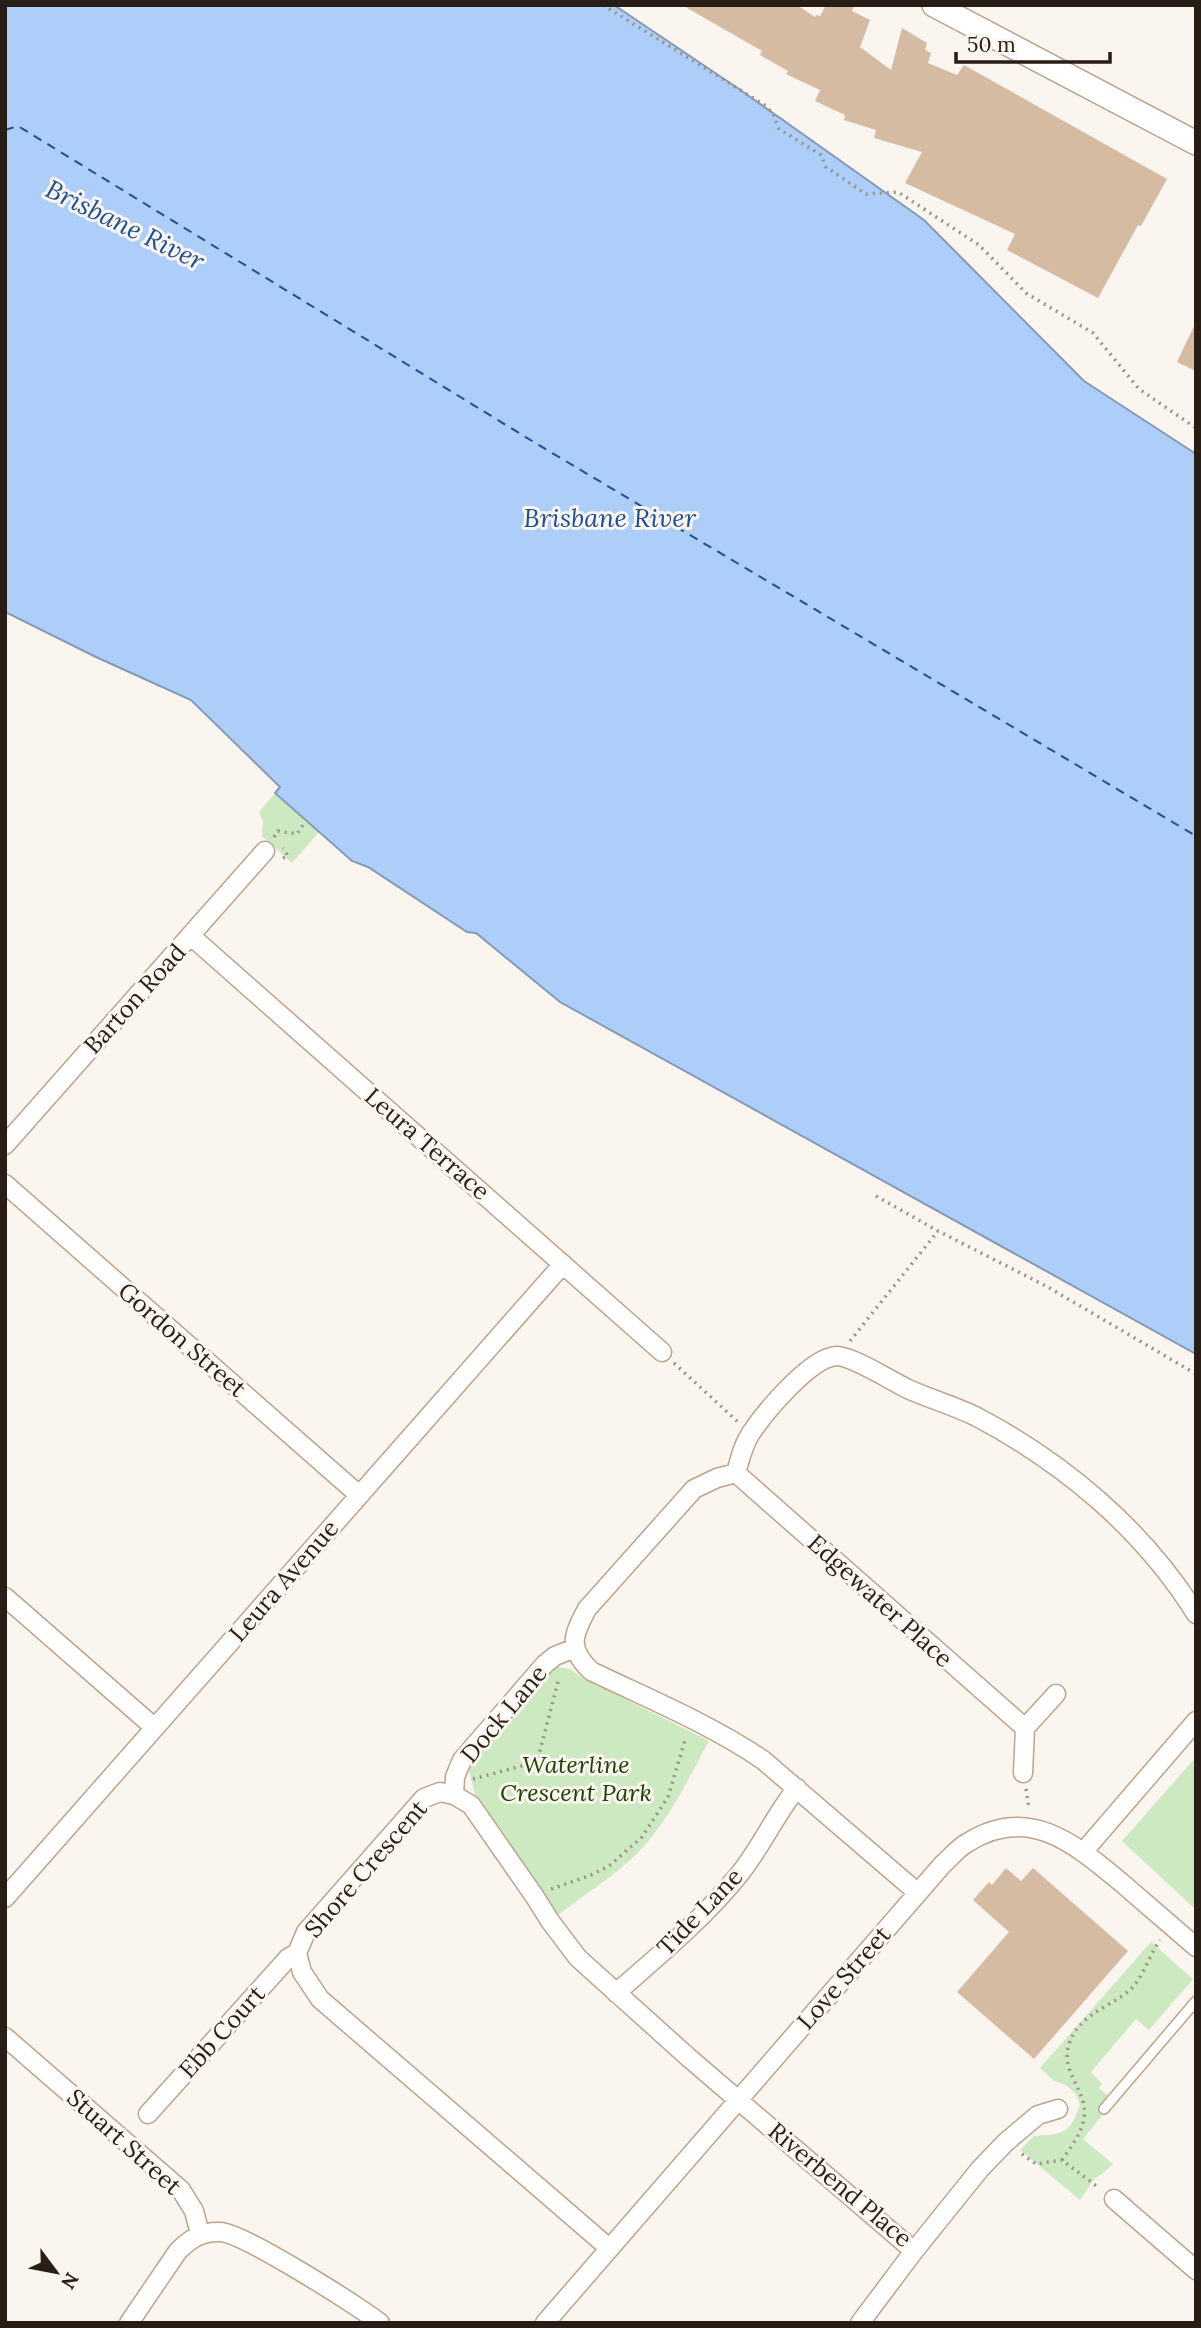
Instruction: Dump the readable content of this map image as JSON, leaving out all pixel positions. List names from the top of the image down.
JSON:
{
  "streets": {
    "street": [
      "Barton Road",
      "Leura Terrace",
      "Gordon Street",
      "Leura Avenue",
      "Edgewater Place",
      "Dock Lane",
      "Shore Crescent",
      "Tide Lane",
      "Love Street",
      "Ebb Court",
      "Stuart Street",
      "Riverbend Place"
    ]
  },
  "crossings": [
    ["Barton Road", "Leura Terrace"],
    ["Leura Terrace", "Leura Avenue"],
    ["Gordon Street", "Leura Avenue"],
    ["Dock Lane", "Shore Crescent"],
    ["Shore Crescent", "Tide Lane"],
    ["Shore Crescent", "Love Street"],
    ["Shore Crescent", "Ebb Court"],
    ["Shore Crescent", "Riverbend Place"],
    ["Love Street", "Riverbend Place"]
  ],
  "water": ["Brisbane River"],
  "parks": ["Waterline Crescent Park"],
  "scale_bar": "50 m",
  "north": "bottom right"
}
